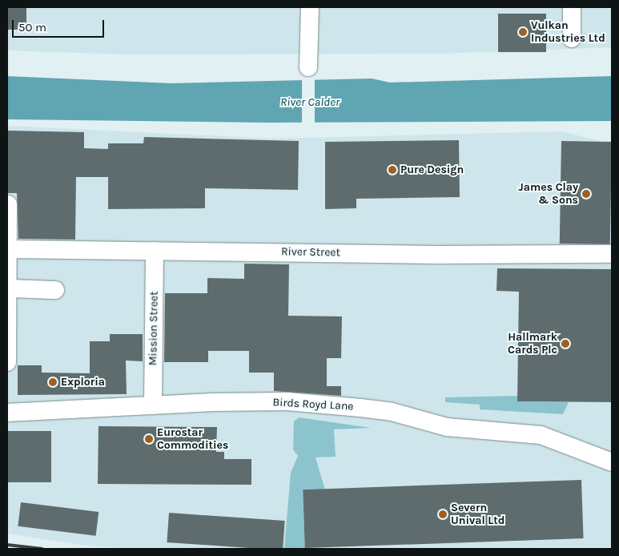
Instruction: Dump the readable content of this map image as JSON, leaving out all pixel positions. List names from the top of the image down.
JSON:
{
  "streets": {
    "street": ["River Street", "Mission Street", "Birds Royd Lane"]
  },
  "crossings": [
    ["River Street", "Mission Street"],
    ["Mission Street", "Birds Royd Lane"]
  ],
  "water": ["River Calder"],
  "places": [
    "Vulkan Industries Ltd",
    "Pure Design",
    "James Clay & Sons",
    "Hallmark Cards Plc",
    "Exploria",
    "Eurostar Commodities",
    "Severn Unival Ltd"
  ],
  "scale_bar": "50 m"
}
